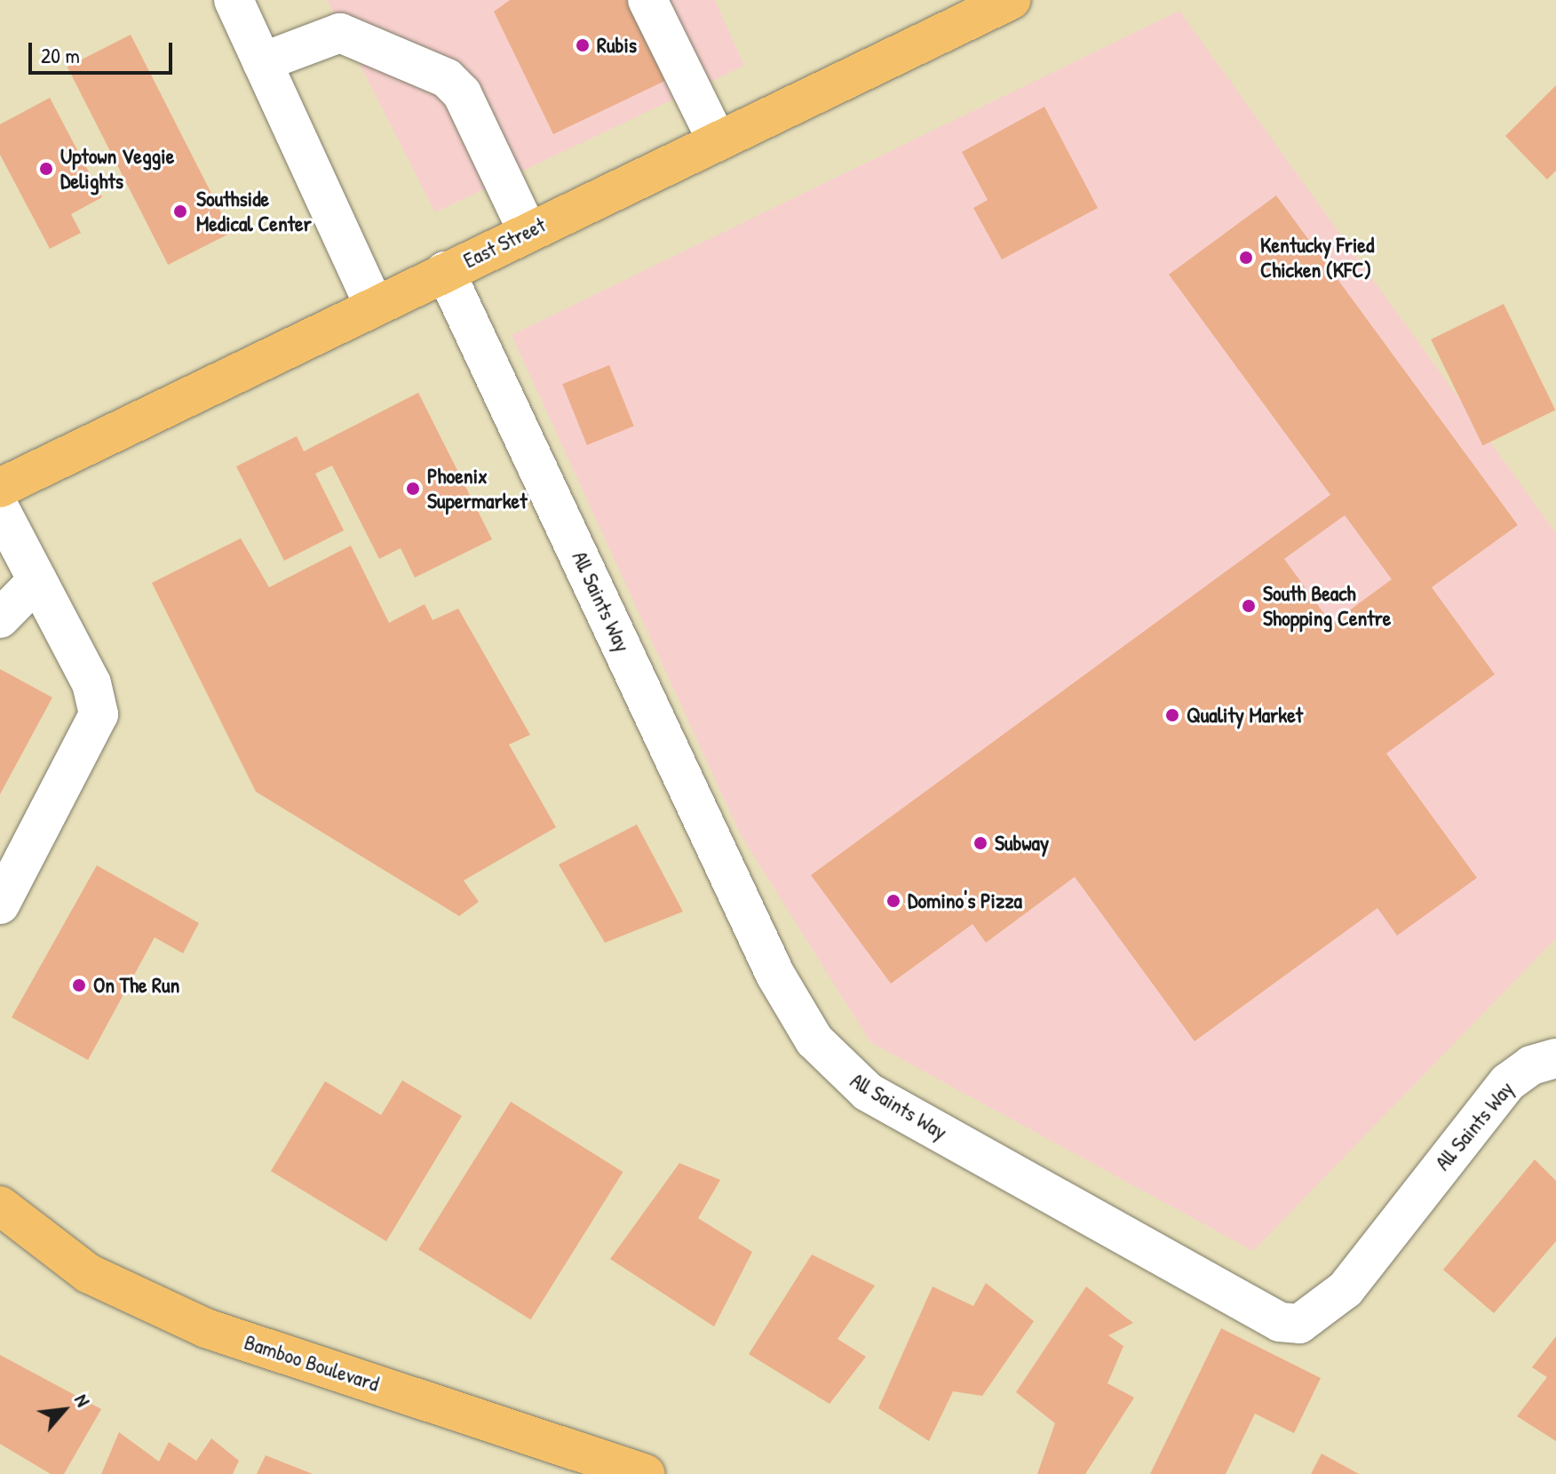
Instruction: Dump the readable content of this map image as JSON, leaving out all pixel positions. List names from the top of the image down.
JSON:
{
  "streets": {
    "main road": ["East Street", "Bamboo Boulevard"],
    "street": ["All Saints Way"]
  },
  "crossings": [
    ["East Street", "All Saints Way"]
  ],
  "places": [
    "Rubis",
    "Uptown Veggie Delights",
    "Southside Medical Center",
    "Kentucky Fried Chicken (KFC)",
    "Phoenix Supermarket",
    "South Beach Shopping Centre",
    "Quality Market",
    "Subway",
    "Domino's Pizza",
    "On The Run"
  ],
  "scale_bar": "20 m",
  "north": "top right"
}
